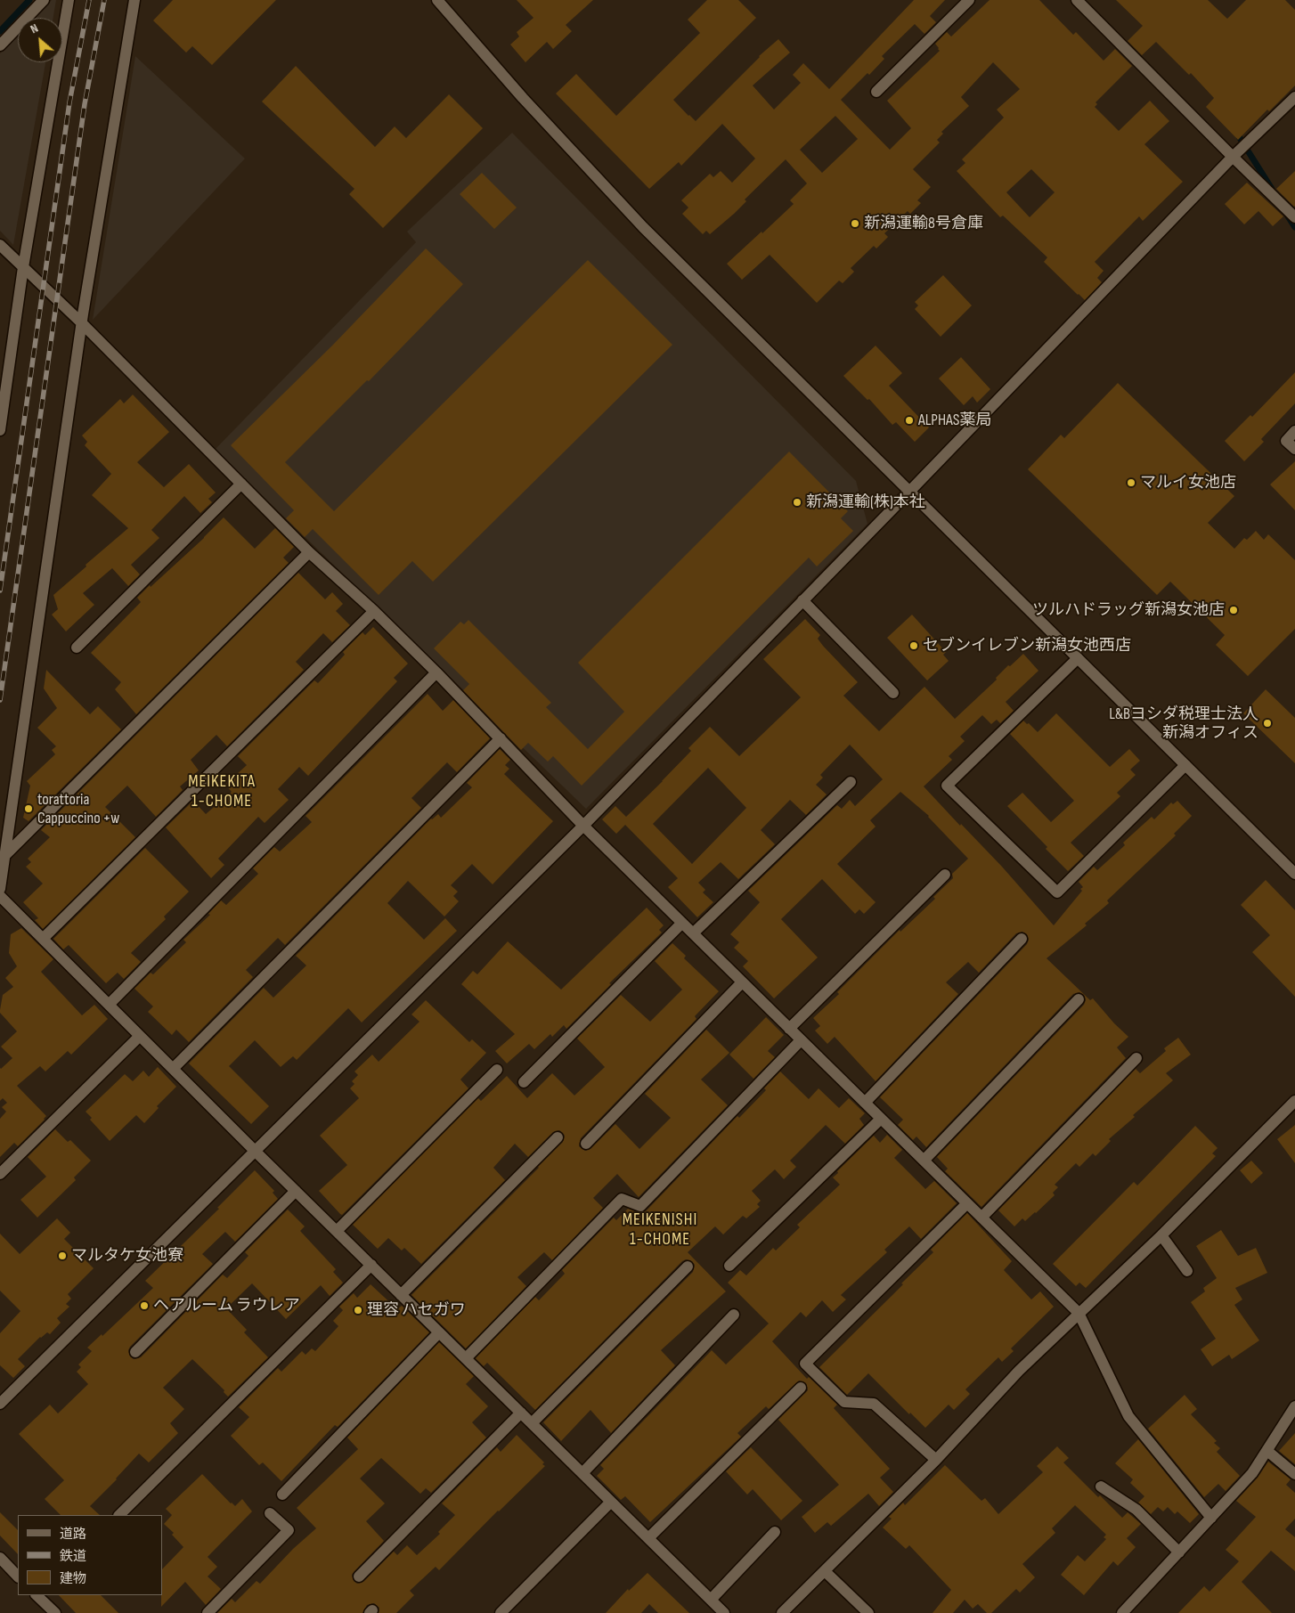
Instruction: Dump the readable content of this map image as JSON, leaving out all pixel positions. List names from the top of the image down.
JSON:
{
  "districts": ["MEIKEKITA 1-CHOME", "MEIKENISHI 1-CHOME"],
  "places": [
    "新潟運輸8号倉庫",
    "ALPHAS薬局",
    "マルイ女池店",
    "新潟運輸(株)本社",
    "ツルハドラッグ新潟女池店",
    "セブンイレブン新潟女池西店",
    "L&Bヨシダ税理士法人 新潟オフィス",
    "torattoria Cappuccino +w",
    "マルタケ女池寮",
    "ヘアルーム ラウレア",
    "理容 ハセガワ"
  ],
  "legend": ["道路", "鉄道", "建物"],
  "north": "top left"
}
